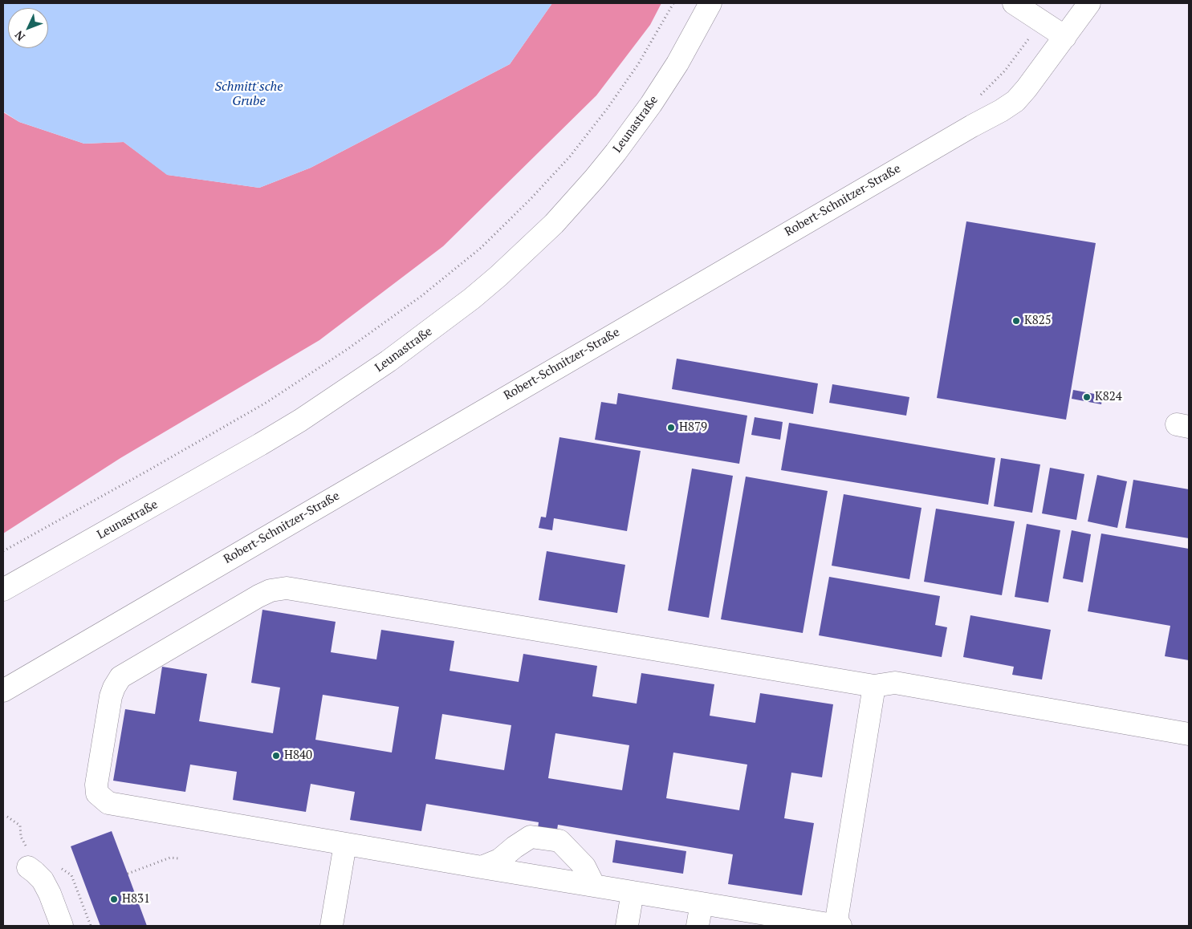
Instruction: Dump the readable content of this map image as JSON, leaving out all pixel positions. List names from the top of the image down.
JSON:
{
  "streets": {
    "street": ["Leunastraße", "Robert-Schnitzer-Straße"]
  },
  "water": ["Schmitt'sche Grube"],
  "places": [
    "K825",
    "K824",
    "H879",
    "H840",
    "H831"
  ],
  "north": "bottom left"
}
